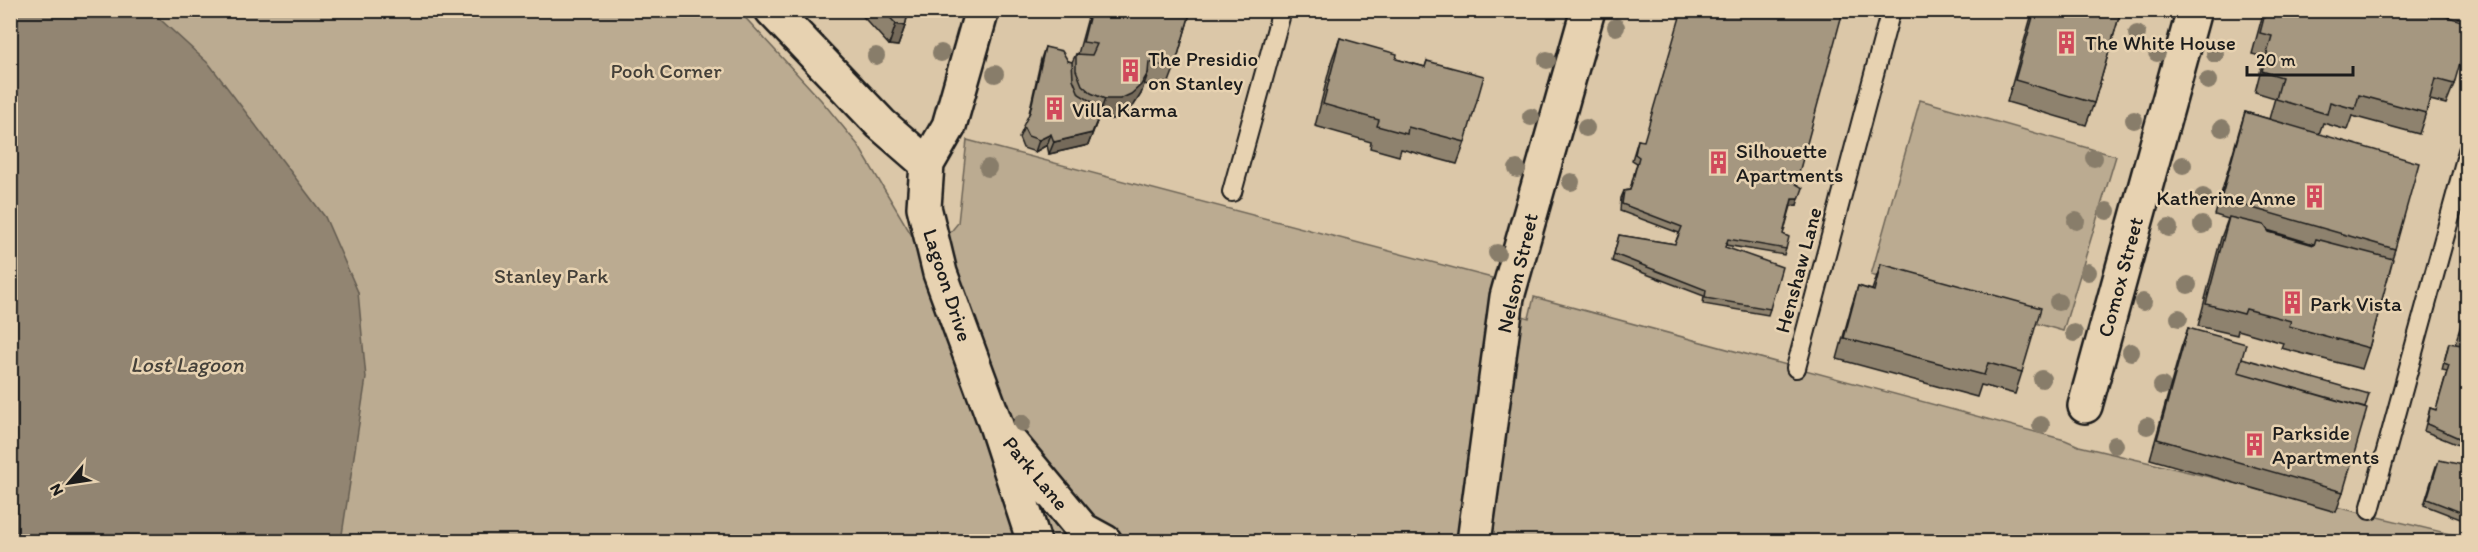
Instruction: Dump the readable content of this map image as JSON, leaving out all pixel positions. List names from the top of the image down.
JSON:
{
  "streets": {
    "street": [
      "Nelson Street",
      "Comox Street",
      "Lagoon Drive",
      "Park Lane"
    ],
    "lane": ["Henshaw Lane"]
  },
  "crossings": [
    ["Lagoon Drive", "Park Lane"]
  ],
  "water": ["Lost Lagoon"],
  "parks": ["Pooh Corner", "Stanley Park"],
  "places": {
    "building": [
      "The White House",
      "The Presidio on Stanley",
      "Villa Karma",
      "Silhouette Apartments",
      "Katherine Anne",
      "Park Vista",
      "Parkside Apartments"
    ]
  },
  "scale_bar": "20 m",
  "north": "bottom left"
}
